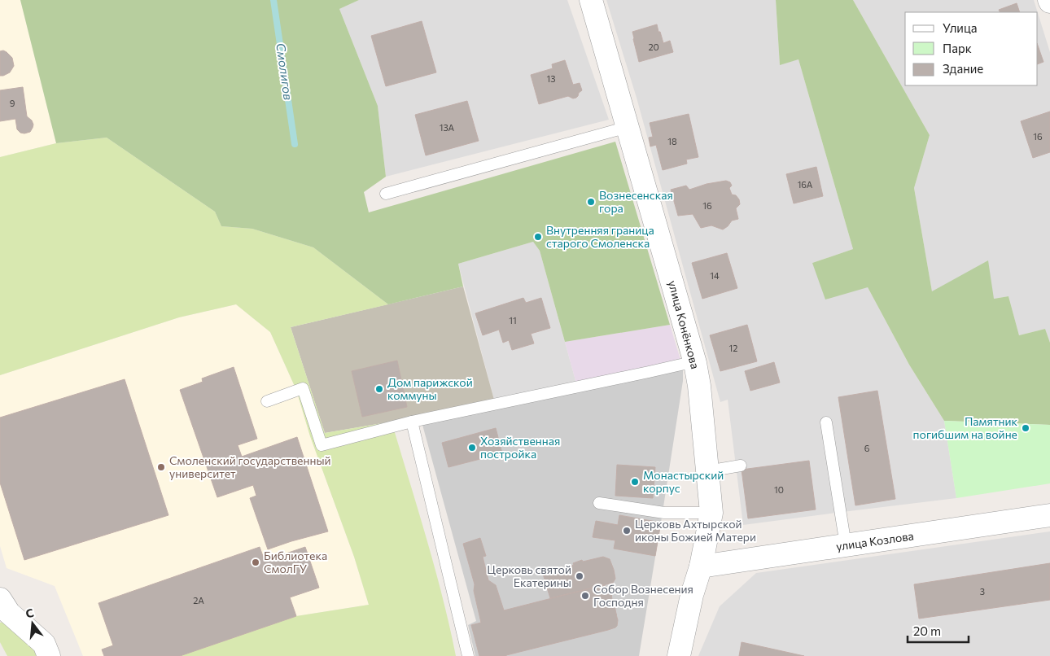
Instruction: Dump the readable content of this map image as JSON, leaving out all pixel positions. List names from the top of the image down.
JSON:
{
  "streets": {
    "street": ["улица Конёнкова", "улица Козлова"]
  },
  "crossings": [
    ["улица Конёнкова", "улица Козлова"]
  ],
  "water": ["Смолигов"],
  "places": [
    "Вознесенская гора",
    "Внутренняя граница старого Смоленска",
    "Дом парижской коммуны",
    "Памятник погибшим на войне",
    "Хозяйственная постройка",
    "Смоленский государственный университет",
    "Монастырский корпус",
    "Церковь Ахтырской иконы Божией Матери",
    "Библиотека СмолГУ",
    "Церковь святой Екатерины",
    "Собор Вознесения Господня"
  ],
  "house_numbers": [
    "20",
    "13",
    "9",
    "13А",
    "16",
    "18",
    "16А",
    "16",
    "14",
    "11",
    "12",
    "6",
    "10",
    "3",
    "2А"
  ],
  "legend": ["Улица", "Парк", "Здание"],
  "scale_bar": "20 m",
  "north": "top"
}
